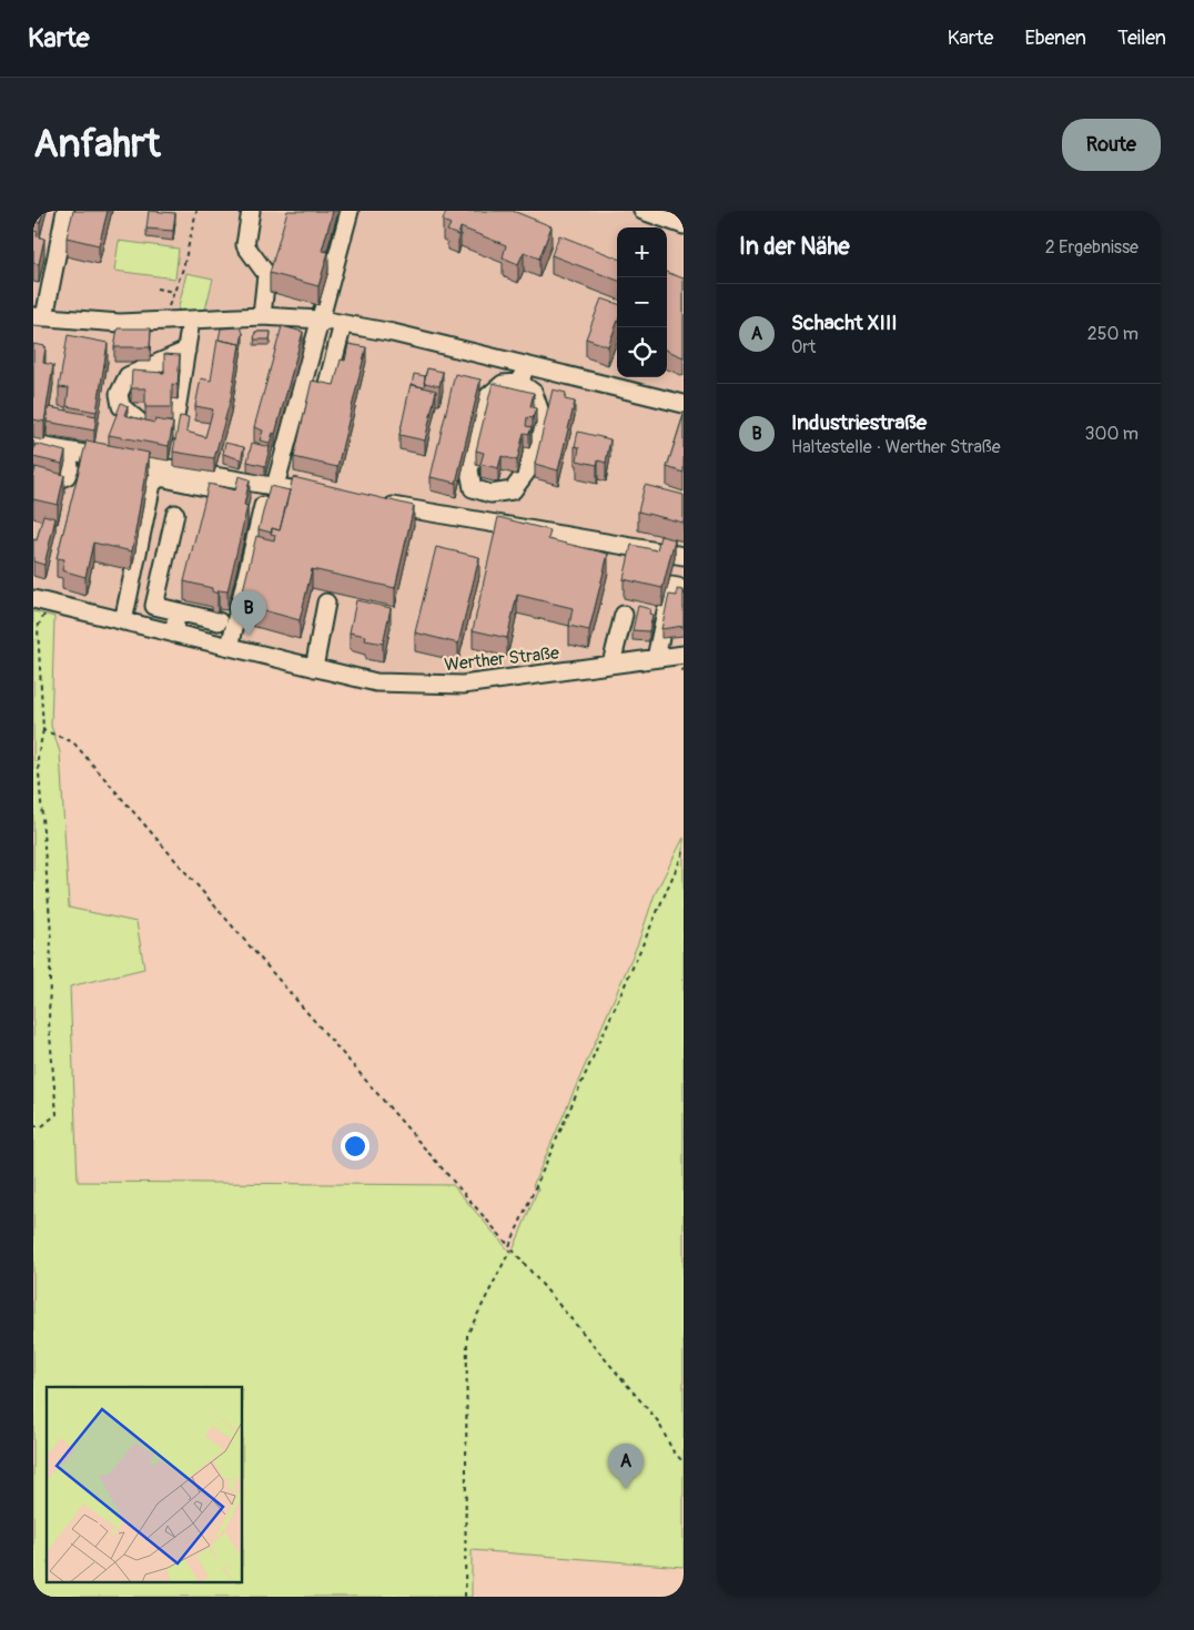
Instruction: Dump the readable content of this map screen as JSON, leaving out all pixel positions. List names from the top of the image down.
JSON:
{
  "streets": {
    "street": ["Werther Straße"]
  },
  "page": {
    "header": "Karte",
    "nav": ["Karte", "Ebenen", "Teilen"],
    "buttons": "Route",
    "title": "Anfahrt",
    "heading": ["In der Nähe", "2 Ergebnisse"],
    "map_buttons": ["+", "−"],
    "list": [
      {
        "mark": "A",
        "name": "Schacht XIII",
        "note": "Ort",
        "value": "250 m"
      },
      {
        "mark": "B",
        "name": "Industriestraße",
        "note": "Haltestelle · Werther Straße",
        "value": "300 m"
      }
    ],
    "pins": ["B", "A"]
  }
}
